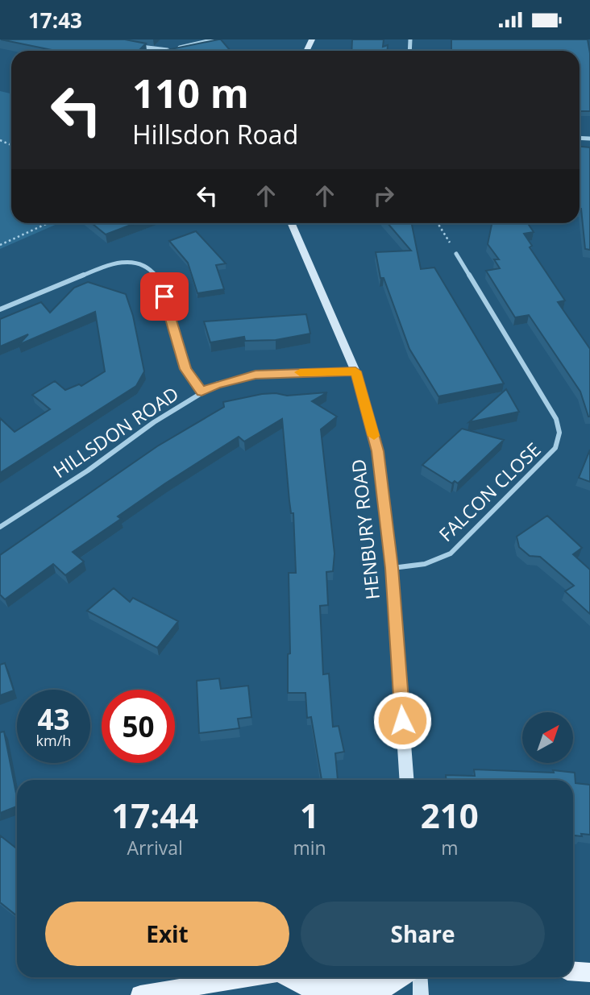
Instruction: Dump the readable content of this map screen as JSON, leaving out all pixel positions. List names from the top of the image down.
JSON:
{
  "streets": {
    "main road": ["HENBURY ROAD"],
    "street": ["HILLSDON ROAD", "FALCON CLOSE"]
  },
  "crossings": [
    ["HILLSDON ROAD", "HENBURY ROAD"],
    ["FALCON CLOSE", "HENBURY ROAD"]
  ],
  "north": "top right",
  "page": {
    "status": "17:43",
    "turn": ["110 m", "Hillsdon Road"],
    "speed": "43 km/h",
    "limit": "50",
    "eta": [
      "17:44",
      "Arrival",
      "1",
      "min",
      "210",
      "m"
    ],
    "buttons": ["Exit", "Share"]
  }
}
